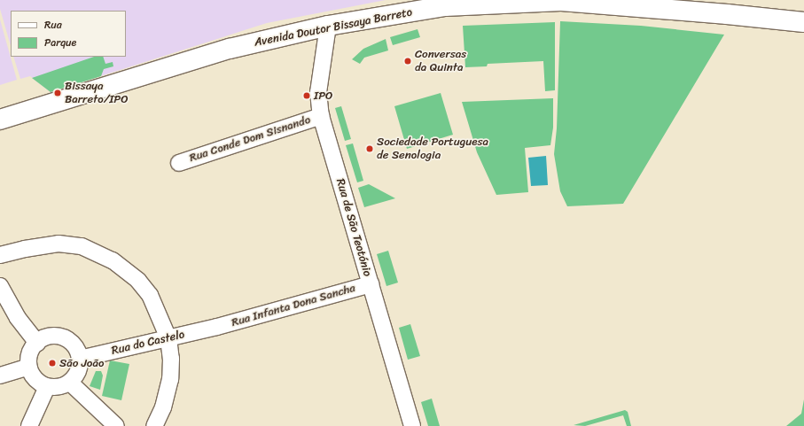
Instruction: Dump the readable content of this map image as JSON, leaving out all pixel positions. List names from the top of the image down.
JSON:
{
  "streets": {
    "street": [
      "Avenida Doutor Bissaya Barreto",
      "Rua Conde Dom Sisnando",
      "Rua de São Teotónio",
      "Rua Infanta Dona Sancha",
      "Rua do Castelo"
    ]
  },
  "crossings": [
    ["Avenida Doutor Bissaya Barreto", "Rua de São Teotónio"],
    ["Rua Conde Dom Sisnando", "Rua de São Teotónio"],
    ["Rua de São Teotónio", "Rua Infanta Dona Sancha"],
    ["Rua Infanta Dona Sancha", "Rua do Castelo"]
  ],
  "places": [
    "Conversas da Quinta",
    "Bissaya Barreto/IPO",
    "IPO",
    "Sociedade Portuguesa de Senologia",
    "São João"
  ],
  "legend": ["Rua", "Parque"]
}
